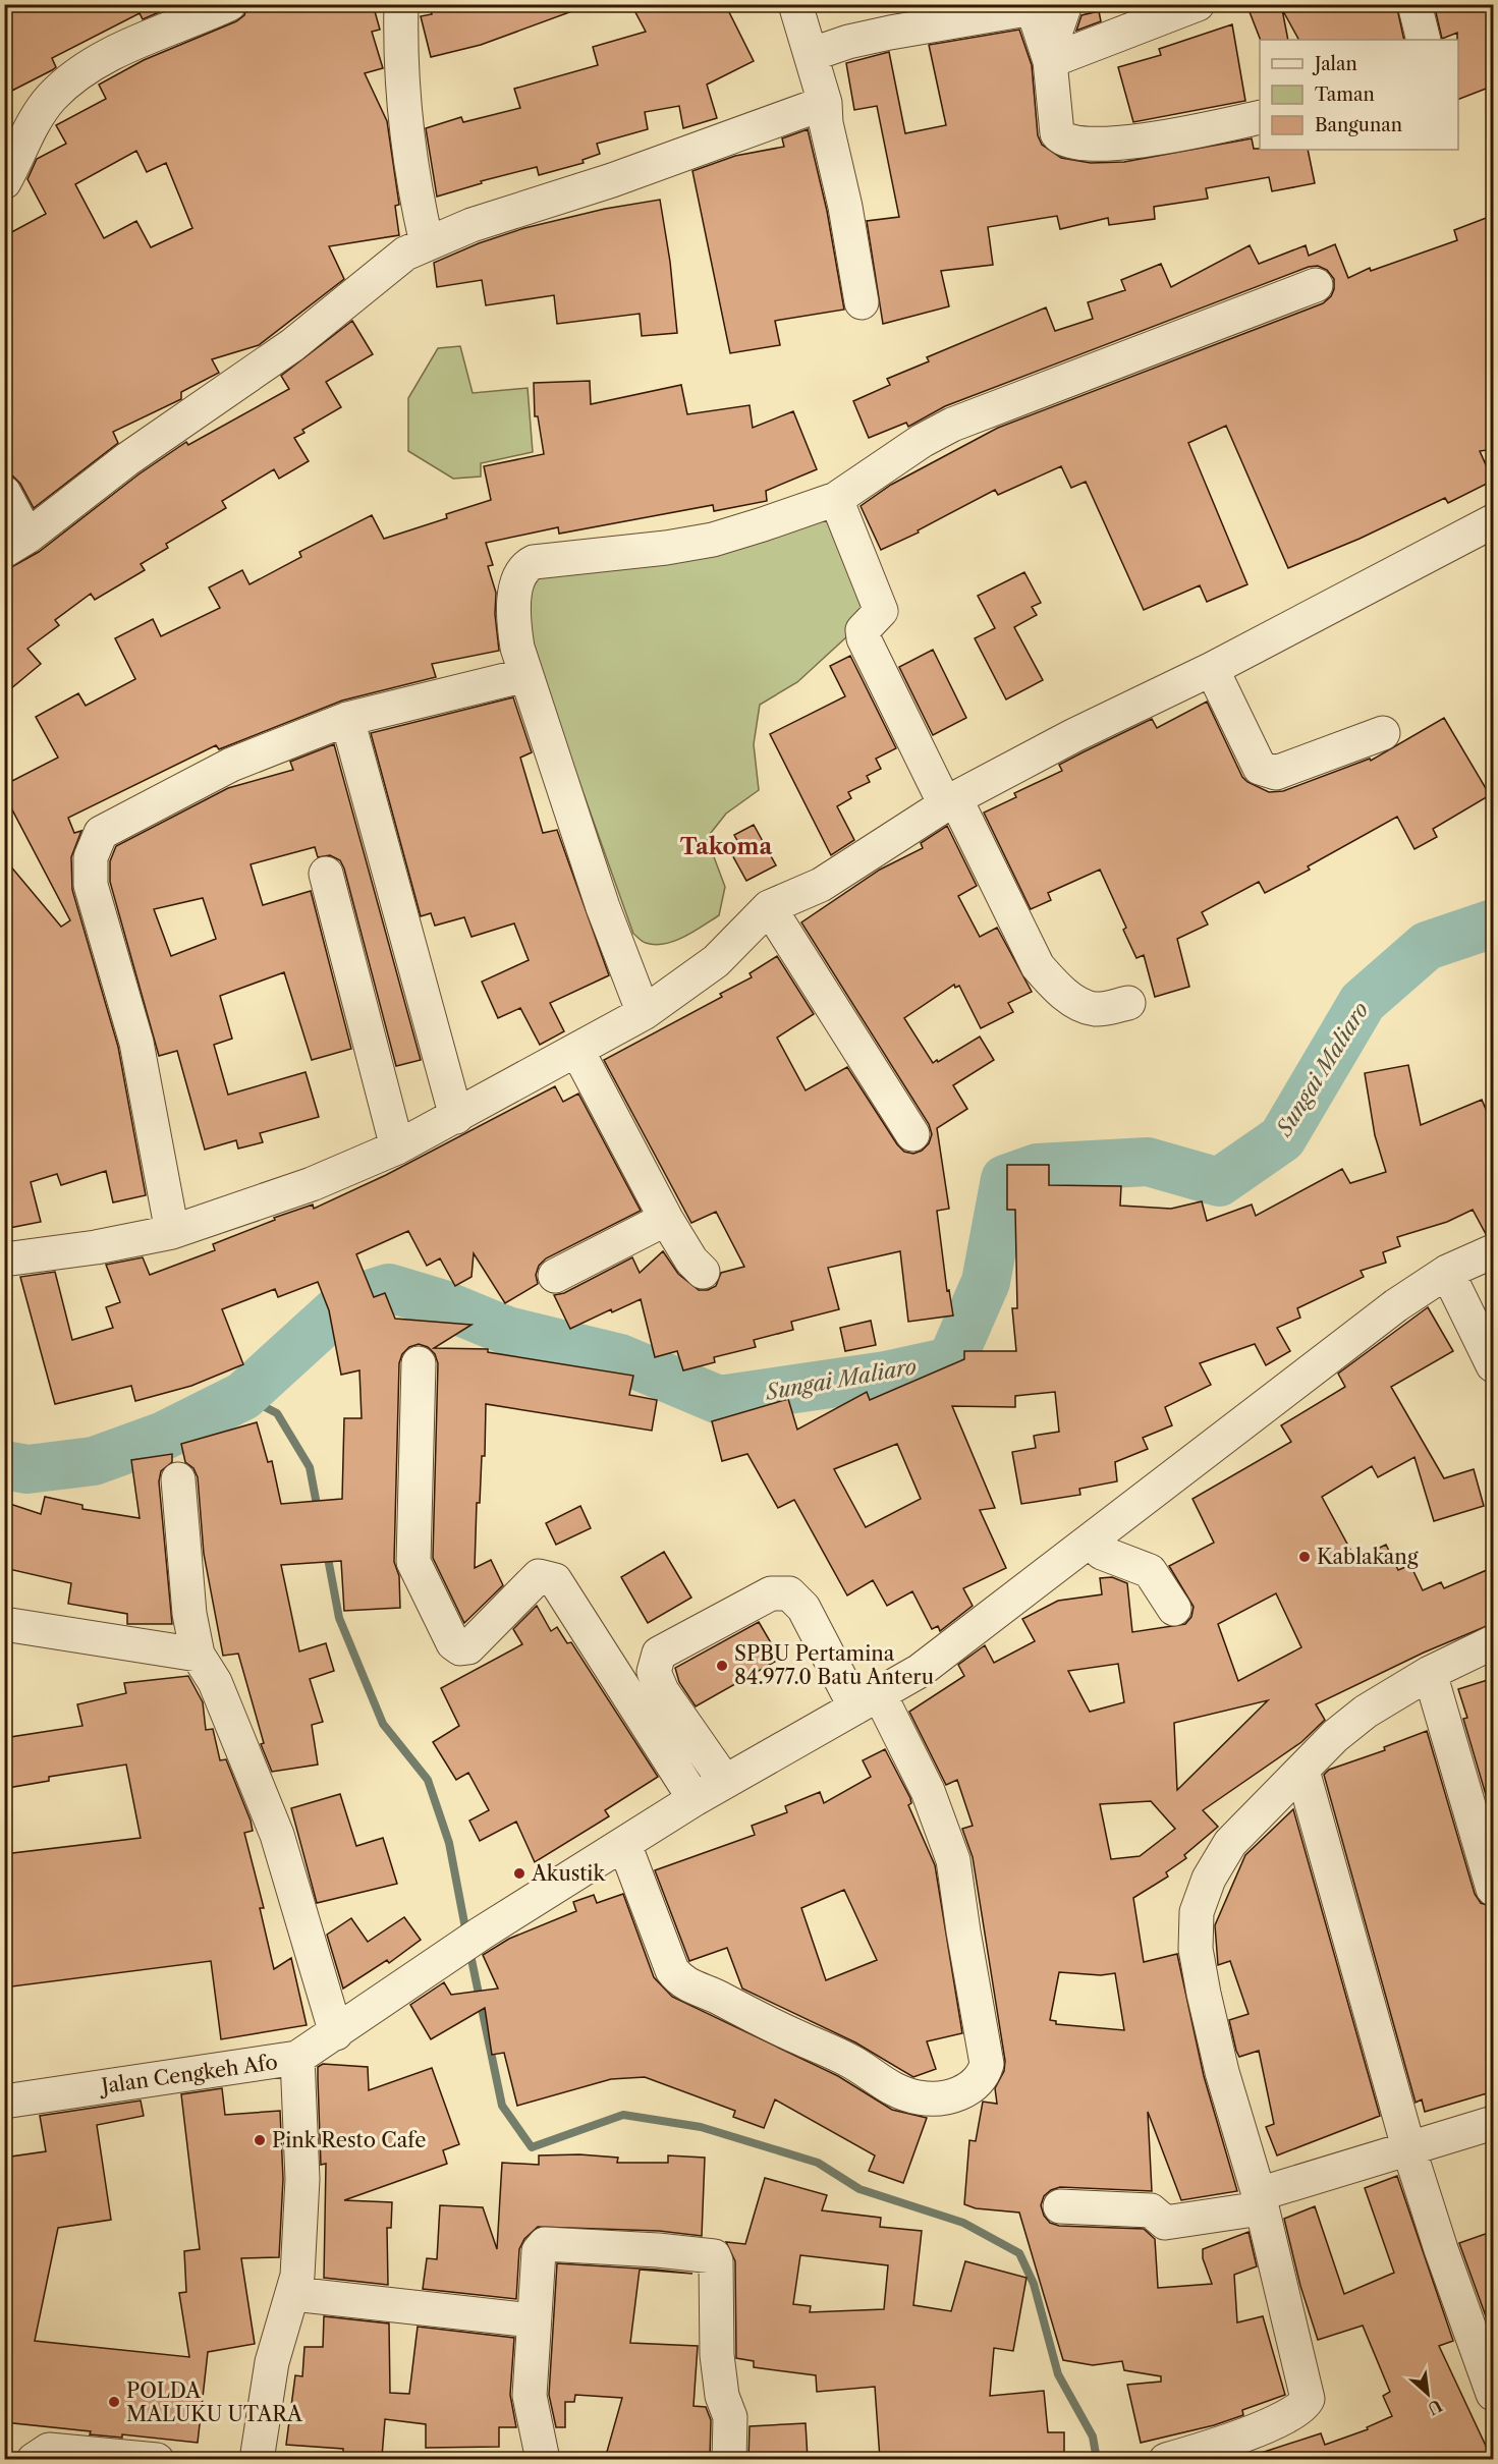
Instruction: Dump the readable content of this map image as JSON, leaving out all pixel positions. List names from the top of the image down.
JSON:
{
  "streets": {
    "street": ["Jalan Cengkeh Afo"]
  },
  "districts": ["Takoma"],
  "water": ["Sungai Maliaro"],
  "places": [
    "Kablakang",
    "SPBU Pertamina 84.977.0 Batu Anteru",
    "Akustik",
    "Pink Resto Cafe",
    "POLDA MALUKU UTARA"
  ],
  "legend": ["Jalan", "Taman", "Bangunan"],
  "north": "bottom right"
}
